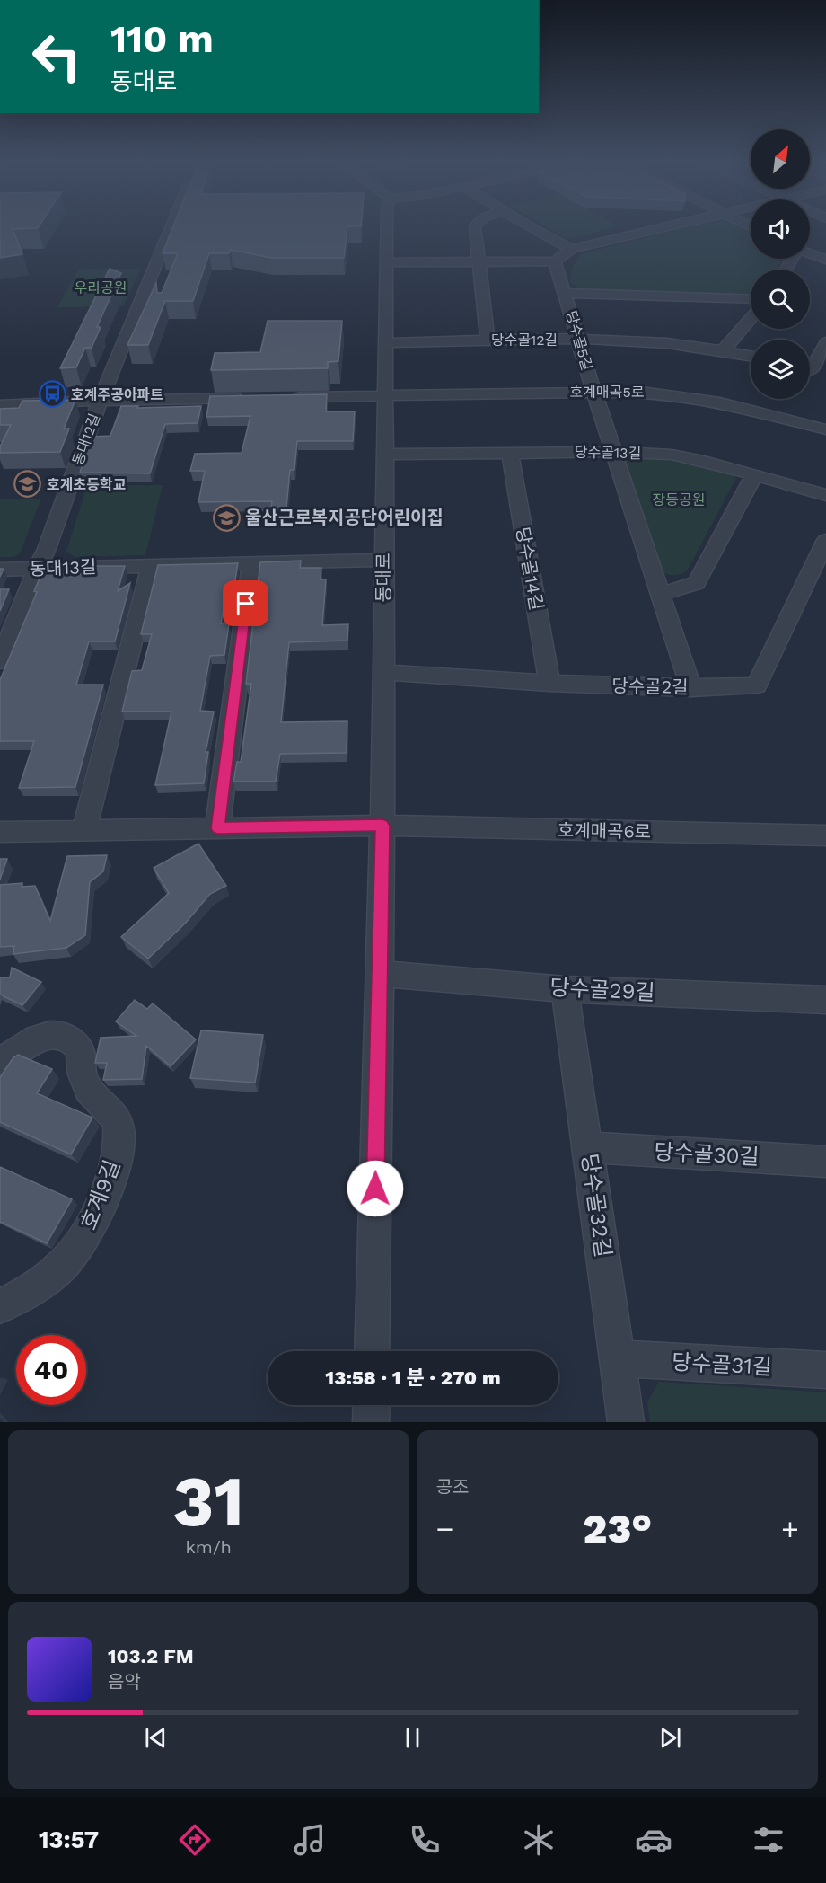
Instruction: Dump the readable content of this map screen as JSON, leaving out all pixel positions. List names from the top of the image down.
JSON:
{
  "streets": {
    "street": [
      "당수골12길",
      "당수골5길",
      "호계매곡5로",
      "동대12길",
      "당수골13길",
      "동대13길",
      "당수골14길",
      "동대로",
      "당수골2길",
      "호계매곡6로",
      "당수골29길",
      "당수골30길",
      "호계9길",
      "당수골32길",
      "당수골31길"
    ]
  },
  "crossings": [
    ["당수골12길", "당수골5길"],
    ["당수골12길", "동대로"],
    ["당수골5길", "호계매곡5로"],
    ["당수골5길", "당수골13길"],
    ["당수골5길", "당수골2길"],
    ["호계매곡5로", "동대로"],
    ["동대12길", "동대13길"],
    ["당수골13길", "당수골14길"],
    ["당수골13길", "동대로"],
    ["동대13길", "동대로"],
    ["당수골14길", "당수골2길"],
    ["동대로", "당수골2길"],
    ["동대로", "호계매곡6로"],
    ["동대로", "당수골29길"],
    ["당수골29길", "당수골32길"],
    ["당수골30길", "당수골32길"],
    ["당수골32길", "당수골31길"]
  ],
  "parks": ["우리공원", "장등공원"],
  "places": {
    "bus stop": ["호계주공아파트"],
    "school or university": ["호계초등학교", "울산근로복지공단어린이집"]
  },
  "north": "top right",
  "page": {
    "turn": ["110 m", "동대로"],
    "limit": "40",
    "trip": "13:58 · 1 분 · 270 m",
    "tile": [
      ["31", "km/h"],
      "공조"
    ],
    "heat": ["−", "23°", "+"],
    "song": ["103.2 FM", "음악"],
    "tabs": "13:57"
  }
}
